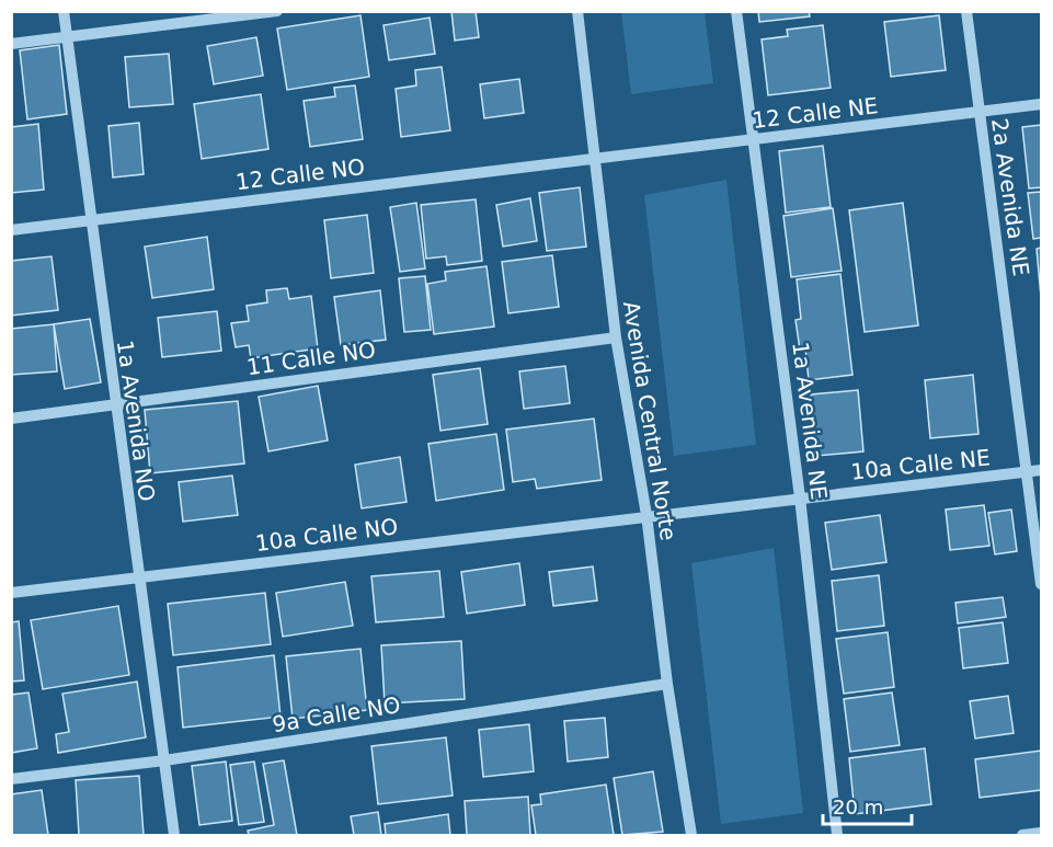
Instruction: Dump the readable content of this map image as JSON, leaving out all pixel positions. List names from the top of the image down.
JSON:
{
  "streets": {
    "street": [
      "12 Calle NE",
      "12 Calle NO",
      "2a Avenida NE",
      "11 Calle NO",
      "1a Avenida NO",
      "Avenida Central Norte",
      "1a Avenida NE",
      "10a Calle NE",
      "10a Calle NO",
      "9a Calle NO"
    ]
  },
  "crossings": [
    ["12 Calle NE", "12 Calle NO"],
    ["12 Calle NE", "2a Avenida NE"],
    ["12 Calle NE", "Avenida Central Norte"],
    ["12 Calle NE", "1a Avenida NE"],
    ["12 Calle NO", "1a Avenida NO"],
    ["12 Calle NO", "Avenida Central Norte"],
    ["2a Avenida NE", "10a Calle NE"],
    ["11 Calle NO", "1a Avenida NO"],
    ["11 Calle NO", "Avenida Central Norte"],
    ["1a Avenida NO", "10a Calle NO"],
    ["1a Avenida NO", "9a Calle NO"],
    ["Avenida Central Norte", "10a Calle NE"],
    ["Avenida Central Norte", "10a Calle NO"],
    ["Avenida Central Norte", "9a Calle NO"],
    ["1a Avenida NE", "10a Calle NE"],
    ["10a Calle NE", "10a Calle NO"]
  ],
  "scale_bar": "20 m"
}
